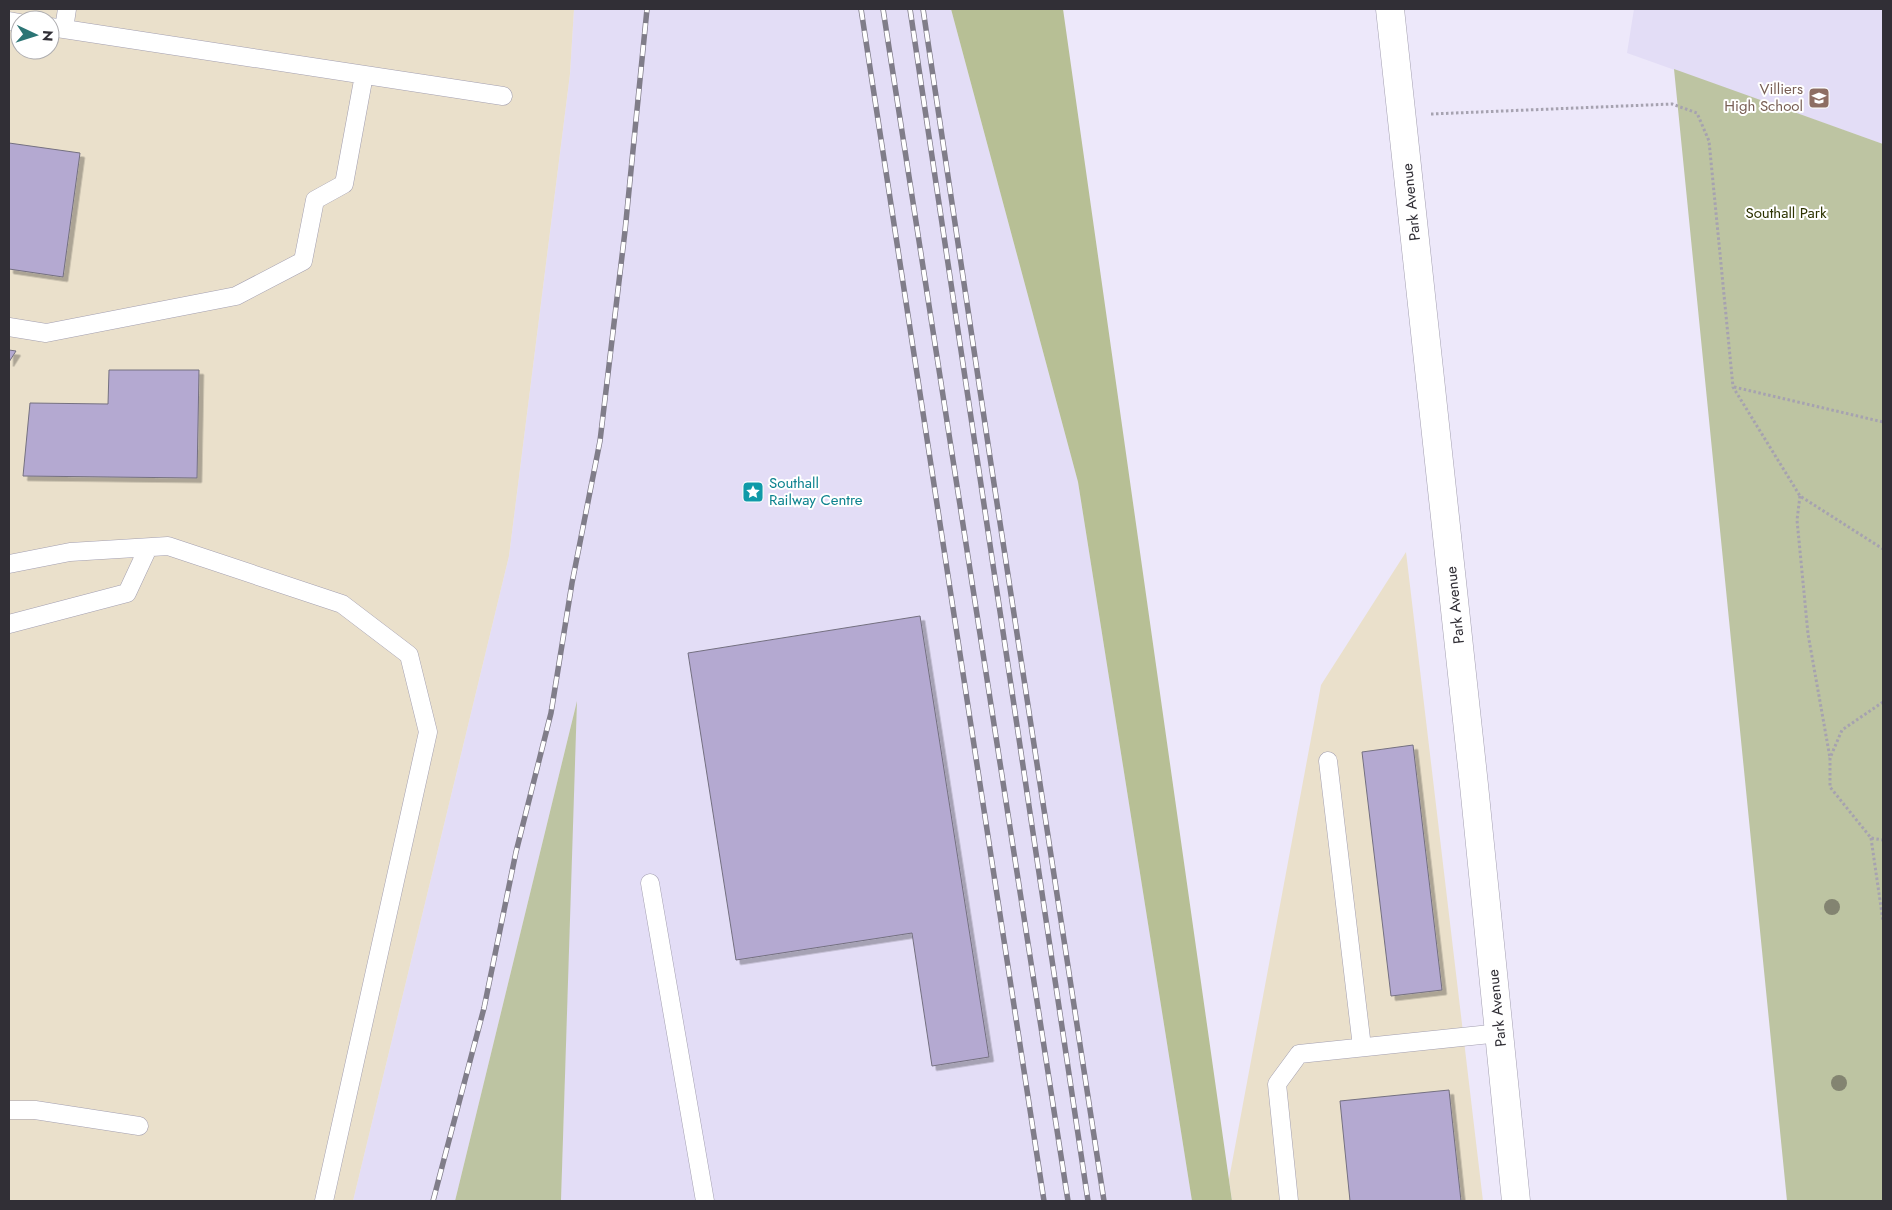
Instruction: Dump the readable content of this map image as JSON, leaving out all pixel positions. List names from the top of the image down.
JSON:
{
  "streets": {
    "street": ["Park Avenue"]
  },
  "parks": ["Southall Park"],
  "places": {
    "school or university": ["Villiers High School"],
    "place": ["Southall Railway Centre"]
  },
  "north": "right"
}
